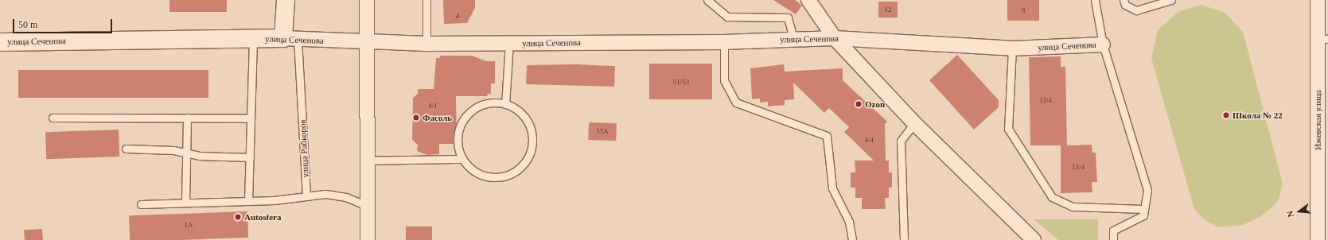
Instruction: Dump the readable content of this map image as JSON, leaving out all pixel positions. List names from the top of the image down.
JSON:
{
  "streets": {
    "street": ["улица Сеченова", "Ижевская улица", "улица Рабкоров"]
  },
  "crossings": [
    ["улица Сеченова", "улица Рабкоров"]
  ],
  "places": [
    "Ozon",
    "Школа № 22",
    "Фасоль",
    "Autosfera"
  ],
  "house_numbers": [
    "12",
    "8",
    "4",
    "51/53",
    "13/4",
    "4/1",
    "55А",
    "4/4",
    "13/4",
    "1А"
  ],
  "scale_bar": "50 m",
  "north": "left"
}
